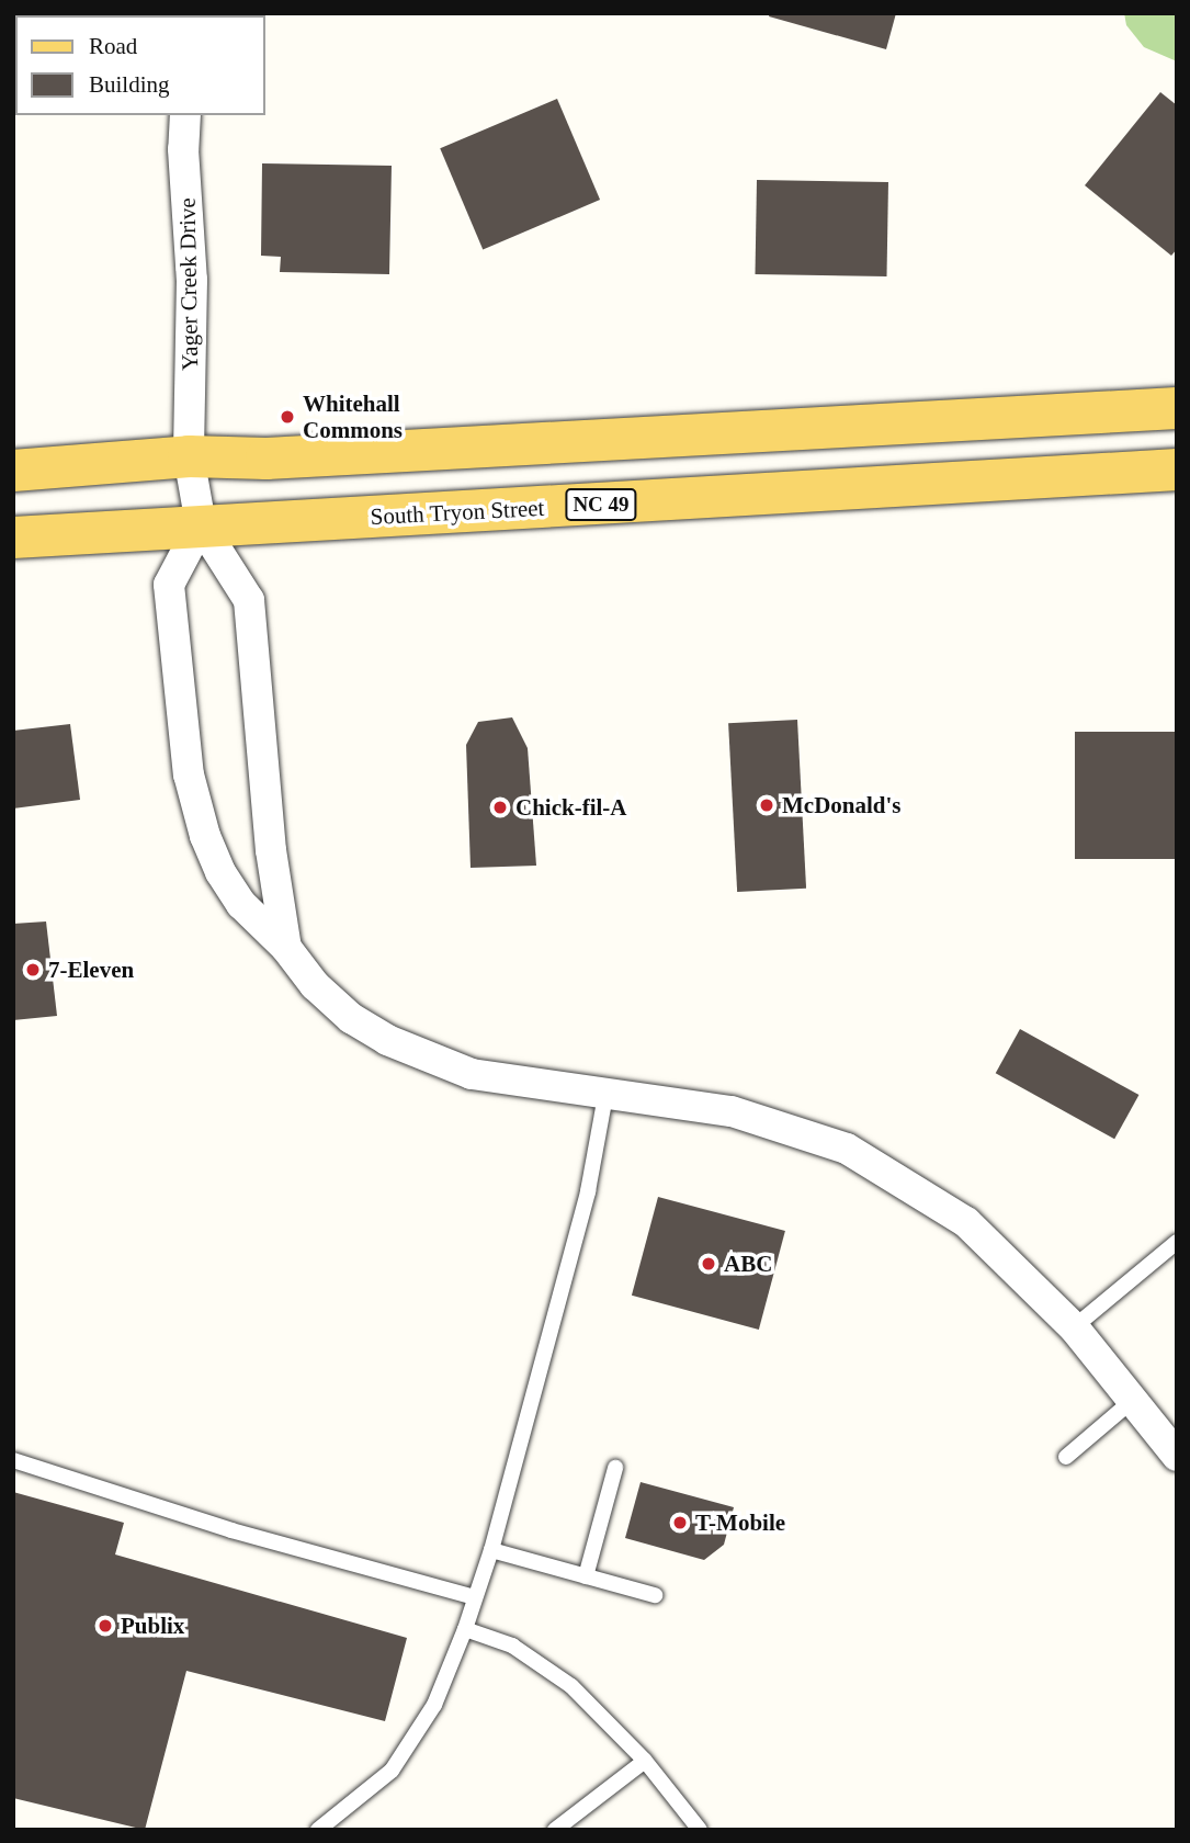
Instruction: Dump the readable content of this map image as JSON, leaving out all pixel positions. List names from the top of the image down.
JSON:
{
  "streets": {
    "main road": ["NC 49", "South Tryon Street"],
    "street": ["Yager Creek Drive"]
  },
  "crossings": [
    ["Yager Creek Drive", "South Tryon Street"]
  ],
  "places": [
    "Whitehall Commons",
    "McDonald's",
    "Chick-fil-A",
    "7-Eleven",
    "ABC",
    "T-Mobile",
    "Publix"
  ],
  "legend": ["Road", "Building"]
}
